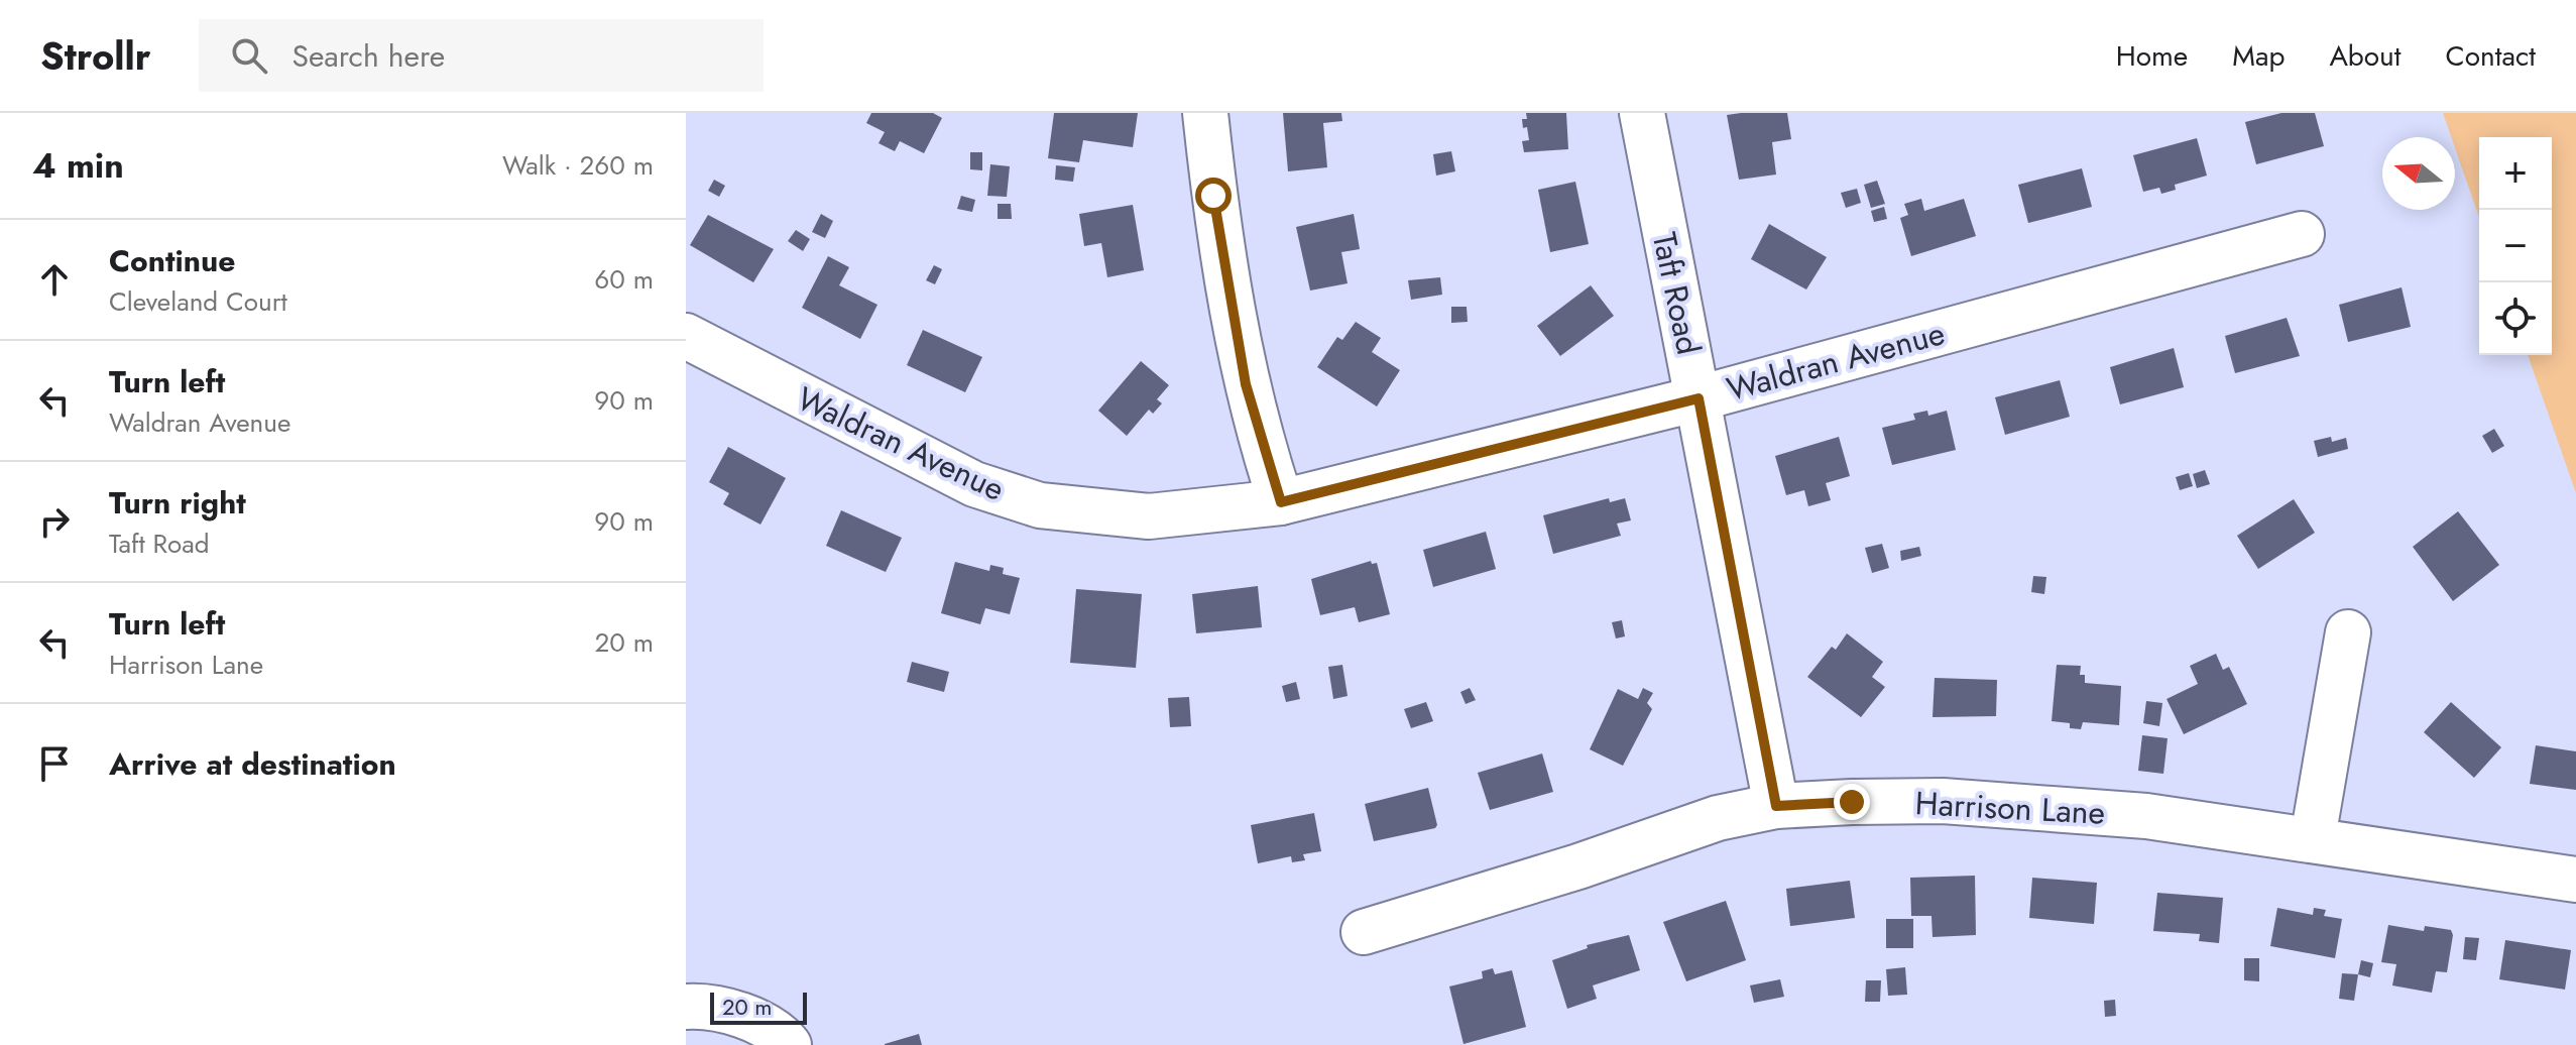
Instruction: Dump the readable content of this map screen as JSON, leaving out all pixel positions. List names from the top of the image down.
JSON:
{
  "streets": {
    "street": ["Taft Road", "Waldran Avenue", "Harrison Lane"]
  },
  "crossings": [
    ["Taft Road", "Waldran Avenue"],
    ["Taft Road", "Harrison Lane"]
  ],
  "scale_bar": "20 m",
  "north": "left",
  "page": {
    "header": "Strollr",
    "search": "Search here",
    "nav": [
      "Home",
      "Map",
      "About",
      "Contact"
    ],
    "heading": ["4 min", "Walk · 260 m"],
    "map_buttons": ["+", "−"],
    "list": [
      ["Continue", "Cleveland Court", "60 m"],
      ["Turn left", "Waldran Avenue", "90 m"],
      ["Turn right", "Taft Road", "90 m"],
      ["Turn left", "Harrison Lane", "20 m"],
      "Arrive at destination"
    ],
    "scale": "20 m"
  }
}
